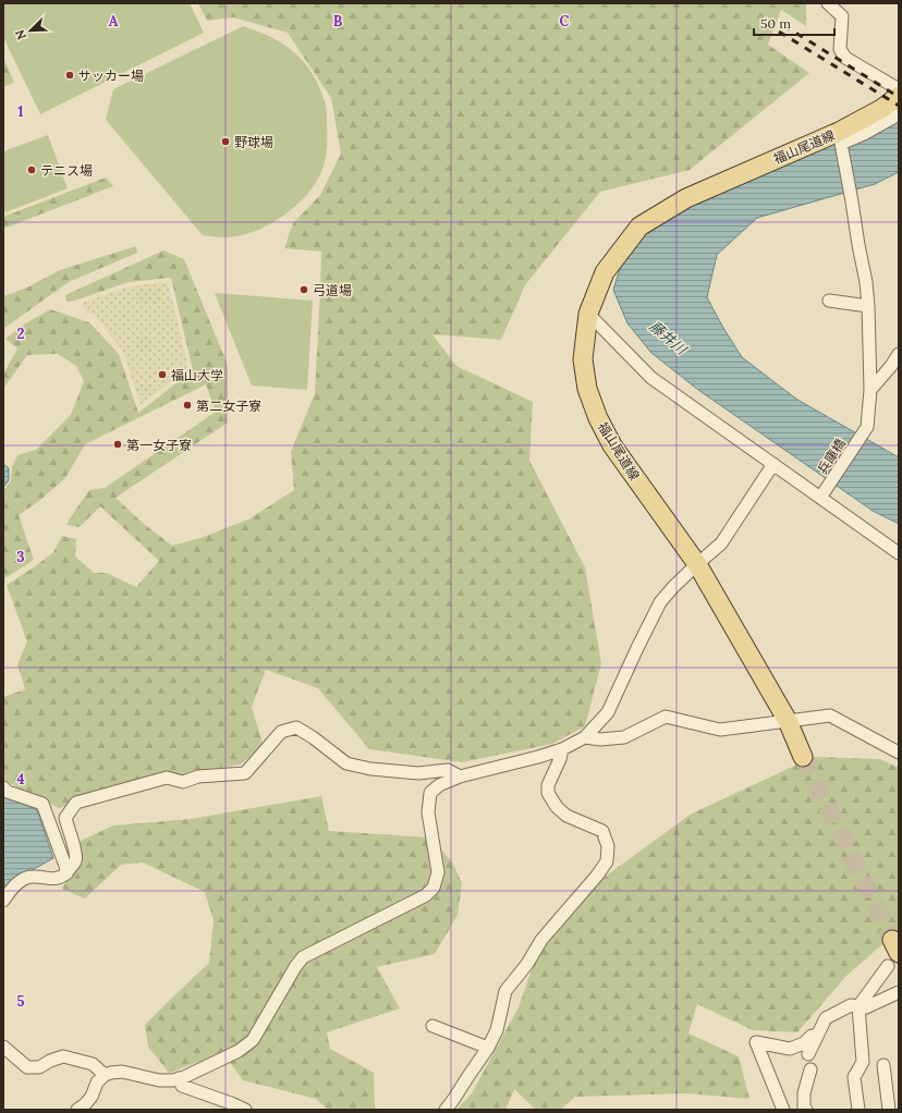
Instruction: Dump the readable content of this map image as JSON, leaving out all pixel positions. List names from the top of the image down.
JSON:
{
  "streets": {
    "main road": ["福山尾道線"],
    "street": ["兵庫橋"]
  },
  "crossings": [
    ["福山尾道線", "兵庫橋"]
  ],
  "water": ["藤井川"],
  "places": [
    "サッカー場",
    "野球場",
    "テニス場",
    "弓道場",
    "福山大学",
    "第二女子寮",
    "第一女子寮"
  ],
  "scale_bar": "50 m",
  "north": "bottom left",
  "grid": {
    "columns": ["A", "B", "C"],
    "rows": [
      "1",
      "2",
      "3",
      "4",
      "5"
    ]
  }
}
